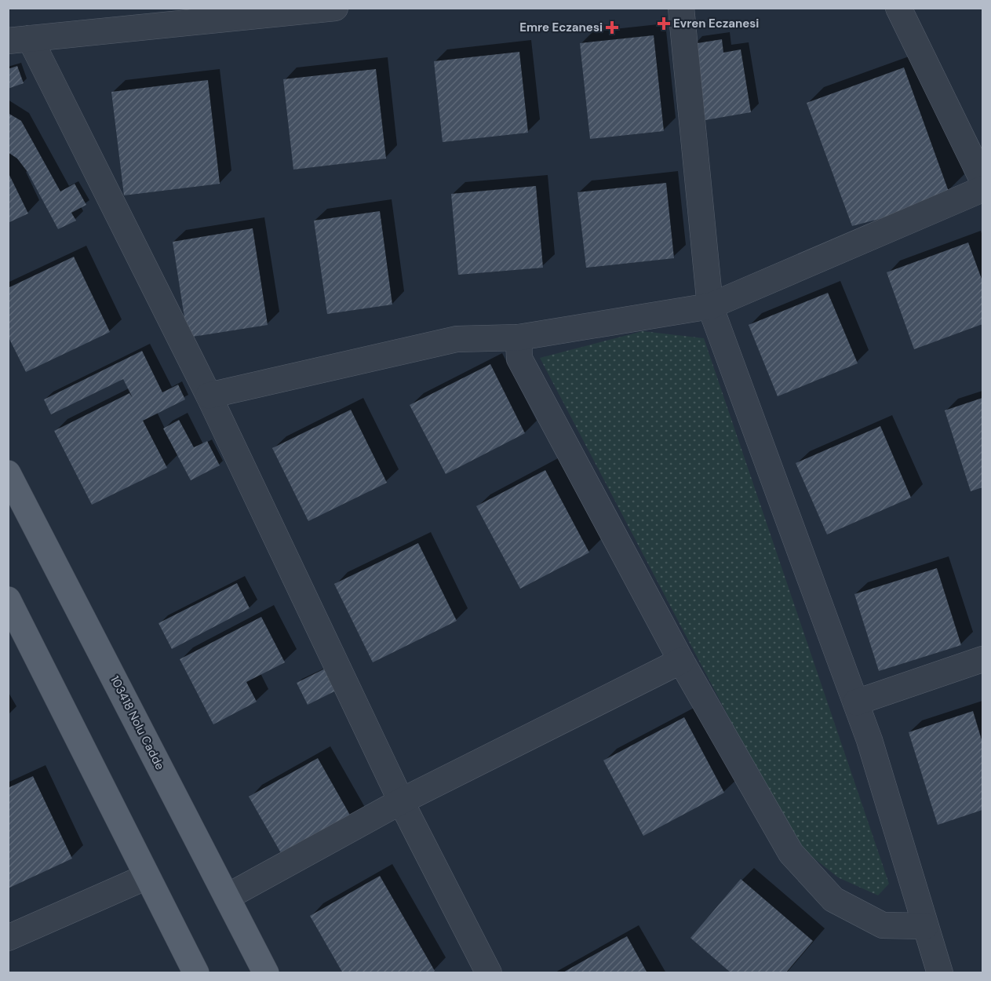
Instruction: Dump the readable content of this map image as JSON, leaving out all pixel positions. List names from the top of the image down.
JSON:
{
  "streets": {
    "main road": ["103418 Nolu Cadde"]
  },
  "places": {
    "health": ["Evren Eczanesi", "Emre Eczanesi"]
  }
}
